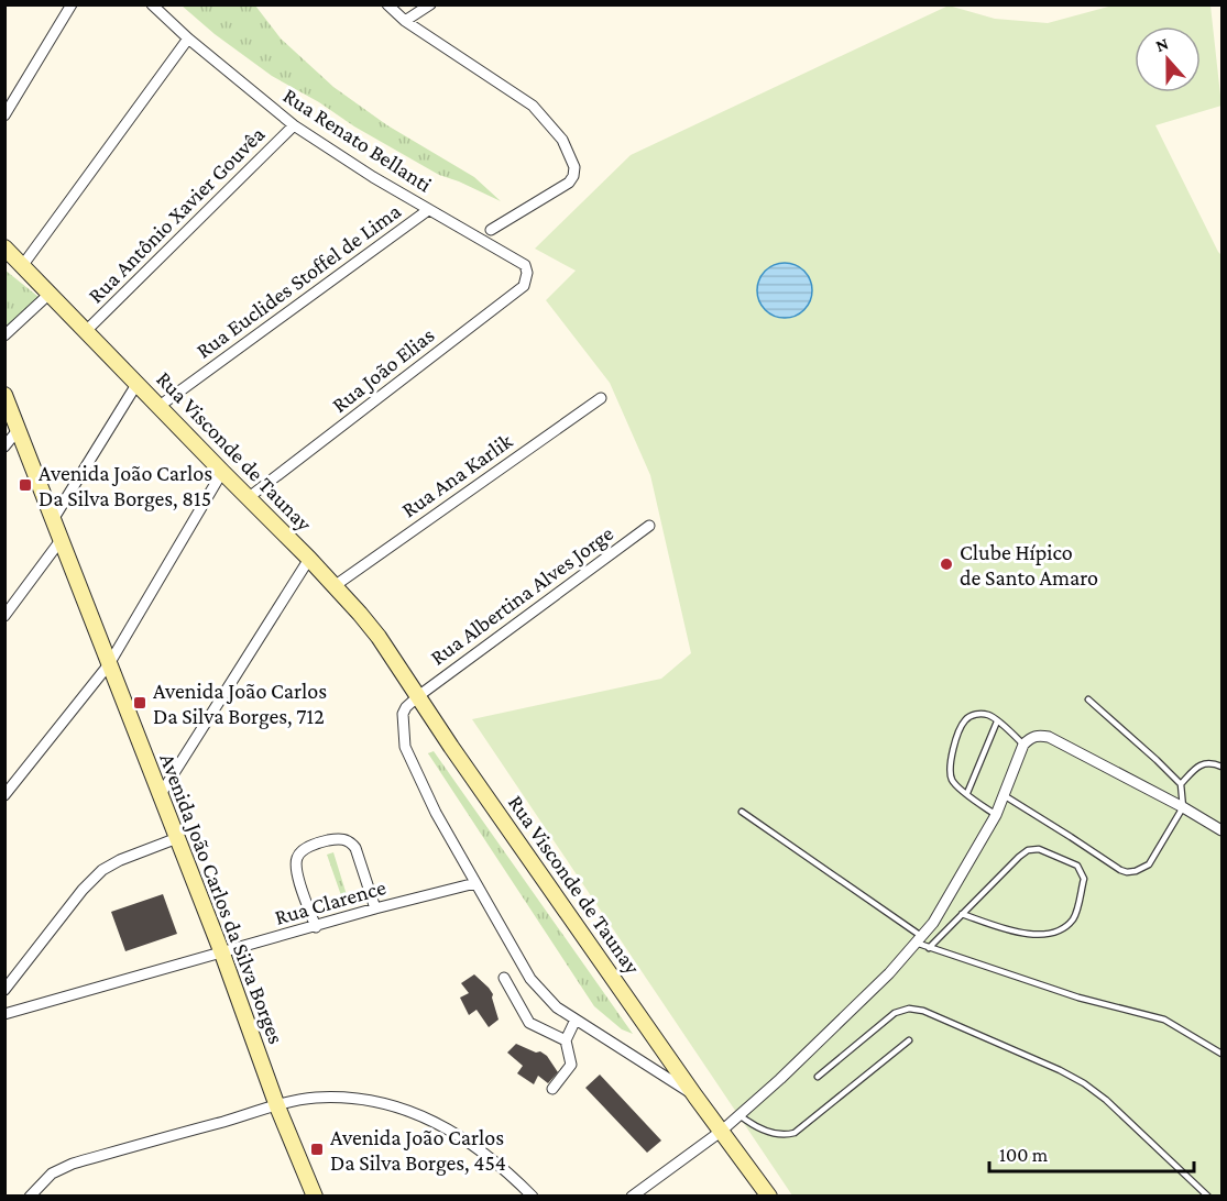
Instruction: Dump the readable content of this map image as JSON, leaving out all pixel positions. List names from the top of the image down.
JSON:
{
  "streets": {
    "street": [
      "Rua Renato Bellanti",
      "Rua Antônio Xavier Gouvêa",
      "Rua Euclides Stoffel de Lima",
      "Rua João Elias",
      "Rua Visconde de Taunay",
      "Rua Ana Karlik",
      "Rua Albertina Alves Jorge",
      "Avenida João Carlos da Silva Borges",
      "Rua Clarence"
    ]
  },
  "crossings": [
    ["Rua Renato Bellanti", "Rua Antônio Xavier Gouvêa"],
    ["Rua Renato Bellanti", "Rua Euclides Stoffel de Lima"],
    ["Rua Renato Bellanti", "Rua João Elias"],
    ["Rua Antônio Xavier Gouvêa", "Rua Visconde de Taunay"],
    ["Rua Euclides Stoffel de Lima", "Rua Visconde de Taunay"],
    ["Rua João Elias", "Rua Visconde de Taunay"],
    ["Rua Visconde de Taunay", "Rua Ana Karlik"],
    ["Rua Visconde de Taunay", "Rua Albertina Alves Jorge"],
    ["Rua Visconde de Taunay", "Rua Clarence"],
    ["Avenida João Carlos da Silva Borges", "Rua Clarence"]
  ],
  "places": {
    "transit": ["Avenida João Carlos Da Silva Borges, 815", "Avenida João Carlos Da Silva Borges, 712", "Avenida João Carlos Da Silva Borges, 454"],
    "other": ["Clube Hípico de Santo Amaro"]
  },
  "scale_bar": "100 m",
  "north": "top"
}
